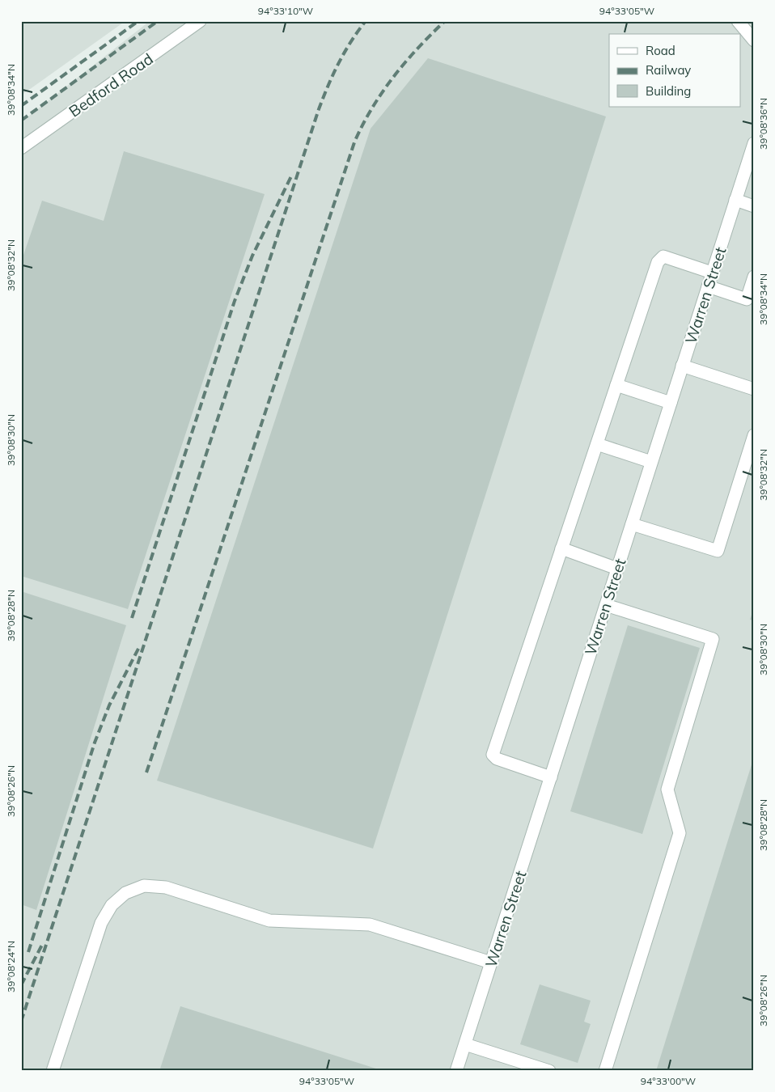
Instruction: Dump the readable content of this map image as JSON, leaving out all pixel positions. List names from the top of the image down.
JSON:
{
  "streets": {
    "street": ["Bedford Road", "Warren Street"]
  },
  "legend": ["Road", "Railway", "Building"],
  "coordinates": [
    "94°33'10\"W",
    "94°33'05\"W",
    "39°08'34\"N",
    "39°08'36\"N",
    "39°08'32\"N",
    "39°08'30\"N",
    "39°08'28\"N",
    "39°08'26\"N",
    "39°08'24\"N",
    "94°33'00\"W"
  ]
}
